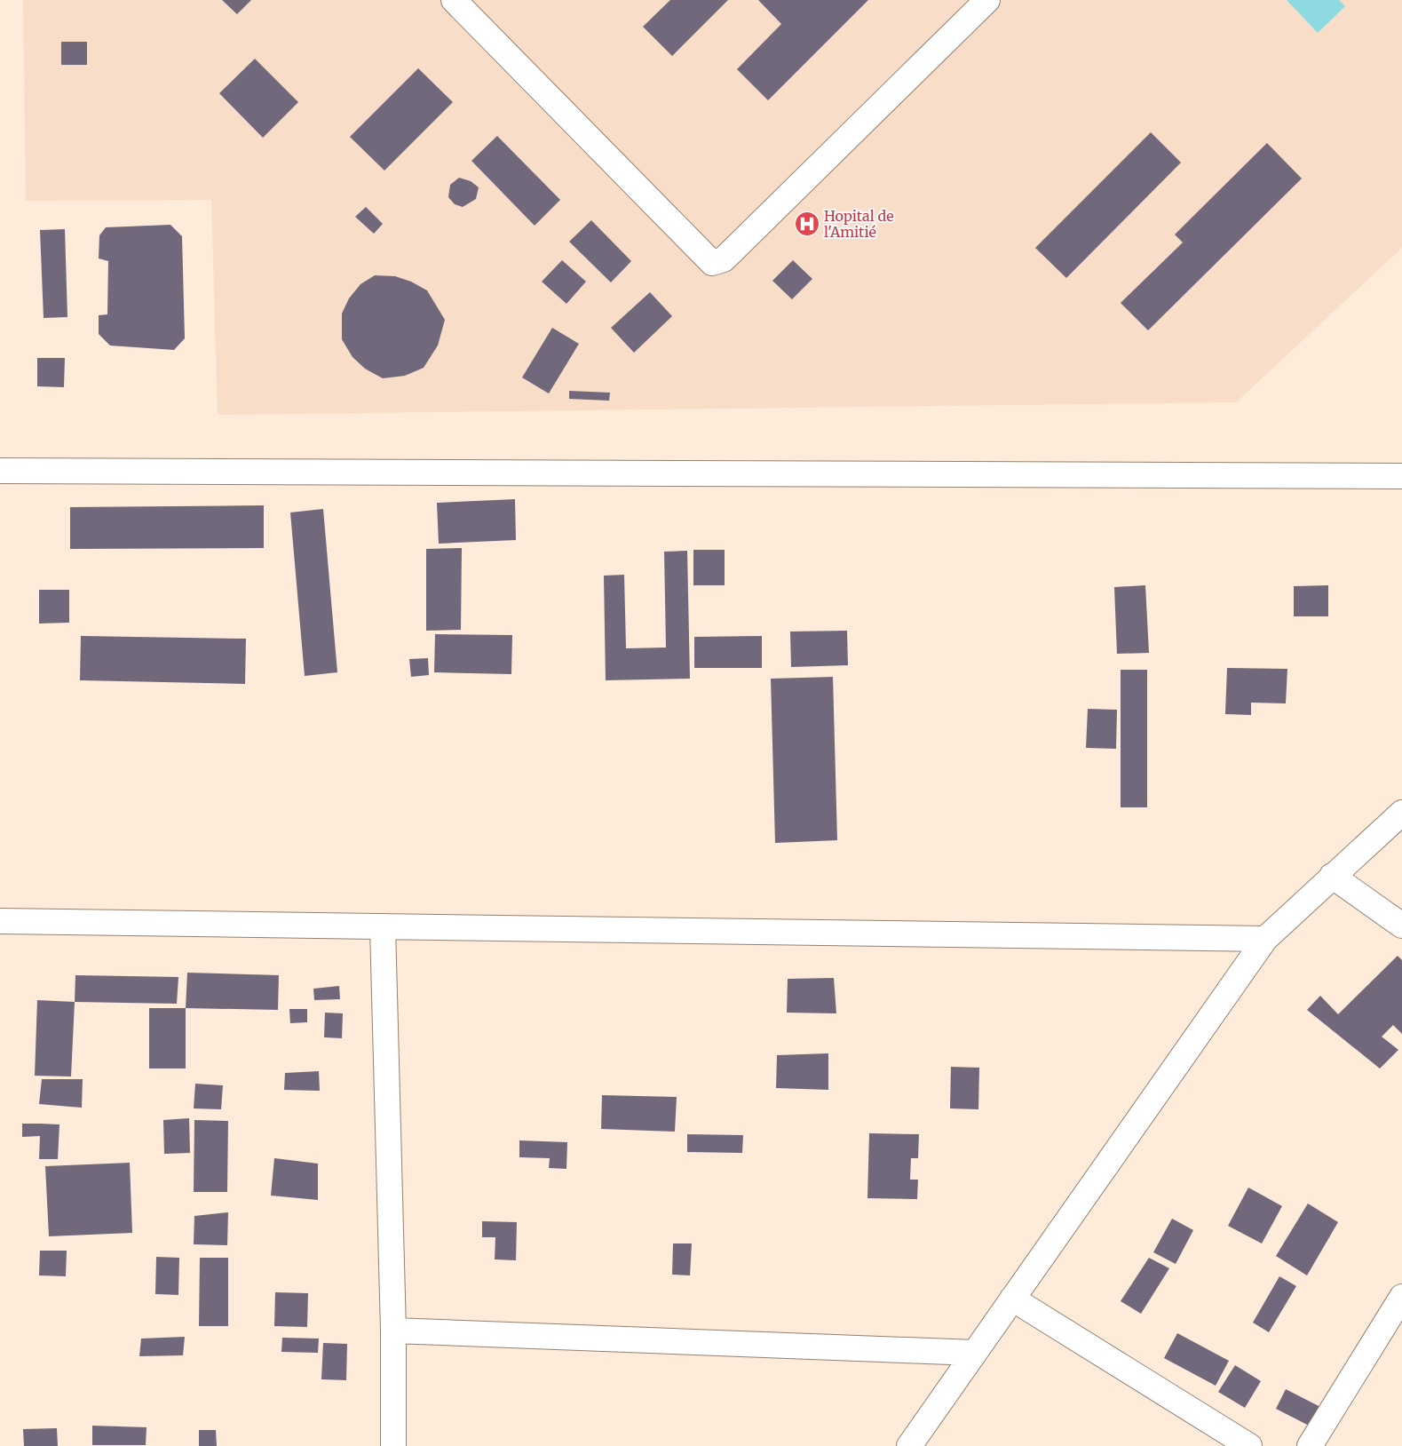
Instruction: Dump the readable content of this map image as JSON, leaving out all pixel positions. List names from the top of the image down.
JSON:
{
  "places": {
    "hospital": ["Hopital de l'Amitié"]
  }
}
